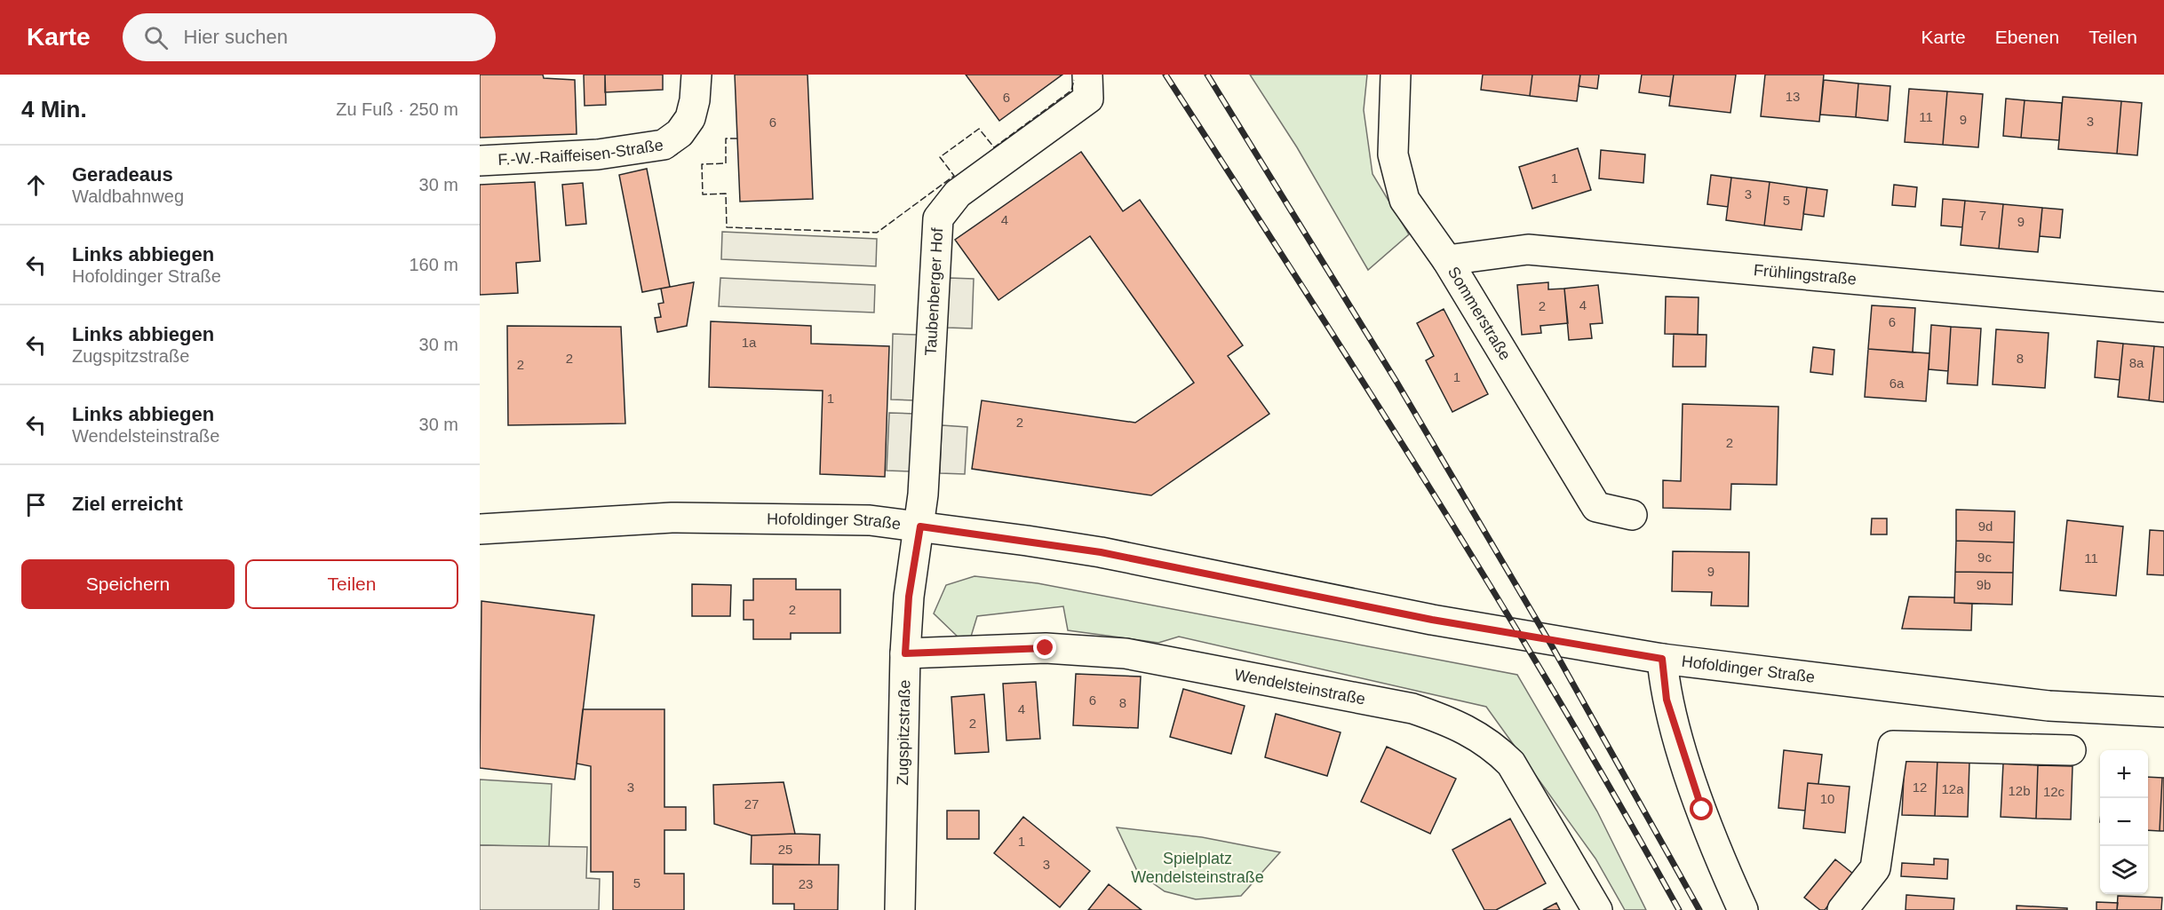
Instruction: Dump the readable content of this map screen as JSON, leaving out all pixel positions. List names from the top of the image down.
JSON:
{
  "streets": {
    "street": [
      "F.-W.-Raiffeisen-Straße",
      "Frühlingstraße",
      "Taubenberger Hof",
      "Sommerstraße",
      "Hofoldinger Straße",
      "Wendelsteinstraße",
      "Zugspitzstraße"
    ]
  },
  "crossings": [
    ["Frühlingstraße", "Sommerstraße"],
    ["Taubenberger Hof", "Hofoldinger Straße"],
    ["Taubenberger Hof", "Zugspitzstraße"],
    ["Hofoldinger Straße", "Zugspitzstraße"],
    ["Wendelsteinstraße", "Zugspitzstraße"]
  ],
  "parks": ["Spielplatz Wendelsteinstraße"],
  "house_numbers": [
    "13",
    "6",
    "11",
    "9",
    "3",
    "6",
    "1",
    "3",
    "5",
    "7",
    "4",
    "9",
    "4",
    "2",
    "6",
    "1a",
    "2",
    "8",
    "8a",
    "2",
    "1",
    "6a",
    "1",
    "2",
    "2",
    "9d",
    "9c",
    "11",
    "9",
    "9b",
    "2",
    "6",
    "8",
    "4",
    "2",
    "3",
    "12",
    "12a",
    "12b",
    "12c",
    "10",
    "27",
    "1",
    "25",
    "3",
    "5",
    "23"
  ],
  "page": {
    "header": "Karte",
    "search": "Hier suchen",
    "nav": ["Karte", "Ebenen", "Teilen"],
    "heading": ["4 Min.", "Zu Fuß · 250 m"],
    "list": [
      ["Geradeaus", "Waldbahnweg", "30 m"],
      ["Links abbiegen", "Hofoldinger Straße", "160 m"],
      ["Links abbiegen", "Zugspitzstraße", "30 m"],
      ["Links abbiegen", "Wendelsteinstraße", "30 m"],
      "Ziel erreicht"
    ],
    "buttons": ["Speichern", "Teilen"],
    "map_buttons": ["+", "−"]
  }
}
